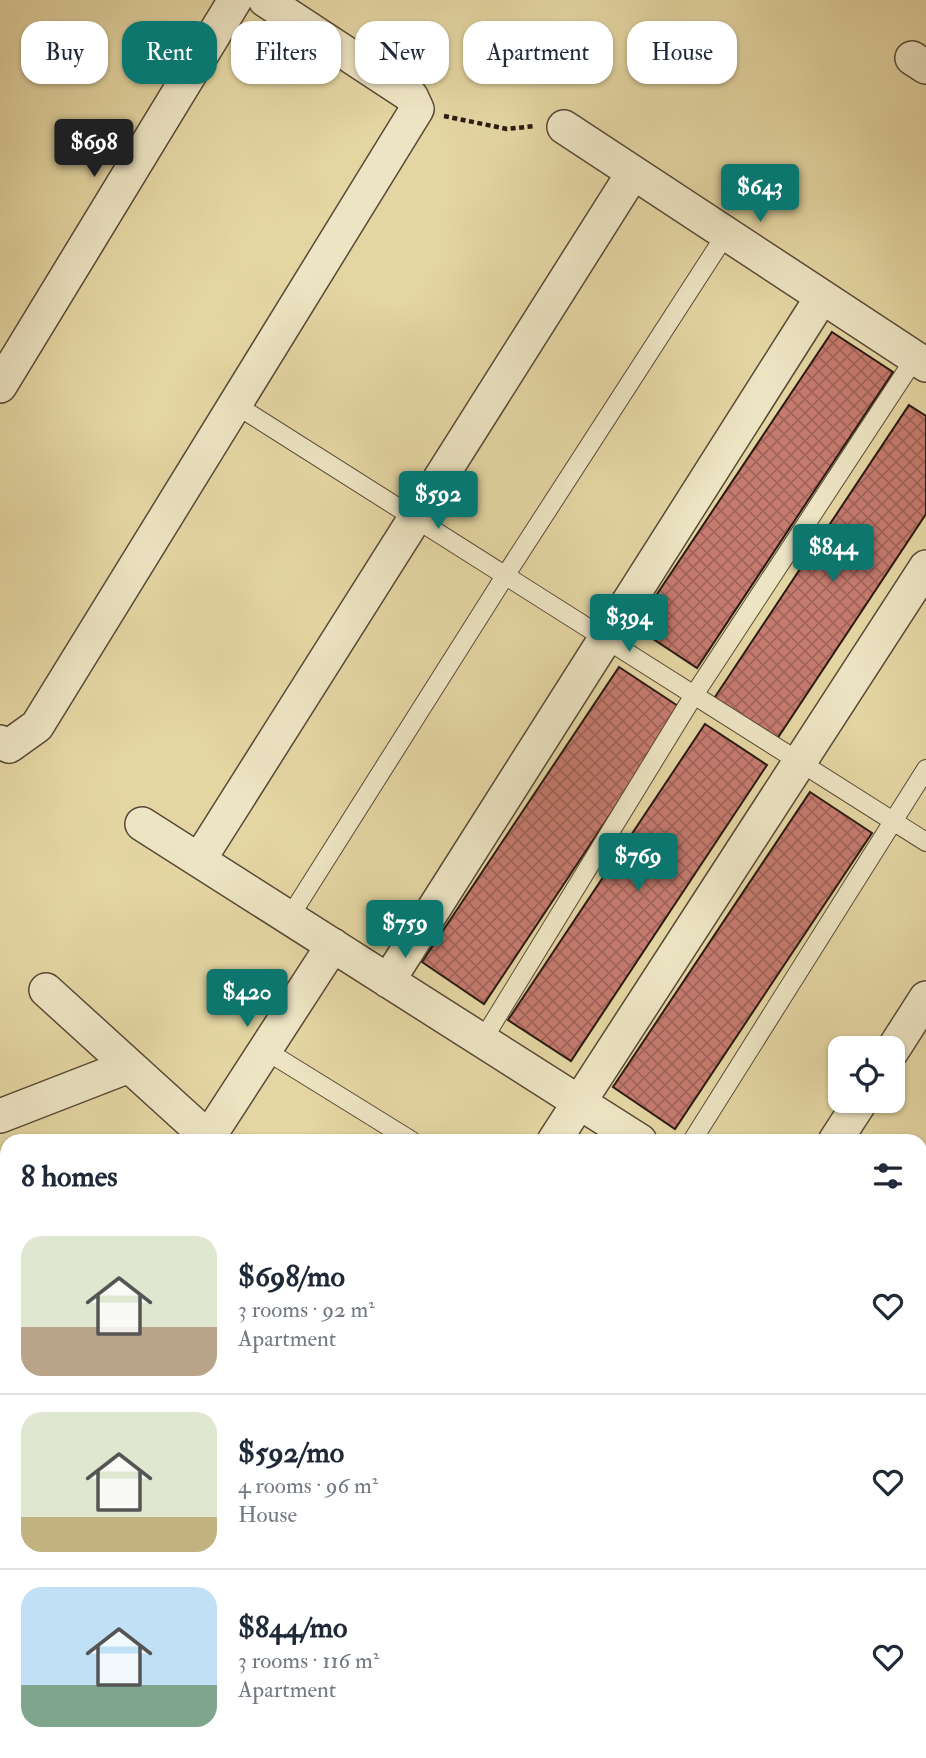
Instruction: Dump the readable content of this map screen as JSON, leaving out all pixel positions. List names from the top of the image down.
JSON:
{
  "page": {
    "chip": [
      "Buy",
      "Rent",
      "Filters",
      "New",
      "Apartment",
      "House"
    ],
    "price": [
      "$698",
      "$643",
      "$592",
      "$844",
      "$394",
      "$769",
      "$759",
      "$420"
    ],
    "heading": "8 homes",
    "list": [
      {
        "name": "$698/mo",
        "note": "3 rooms · 92 m² · Apartment"
      },
      {
        "name": "$592/mo",
        "note": "4 rooms · 96 m² · House"
      },
      {
        "name": "$844/mo",
        "note": "3 rooms · 116 m² · Apartment"
      }
    ]
  }
}
